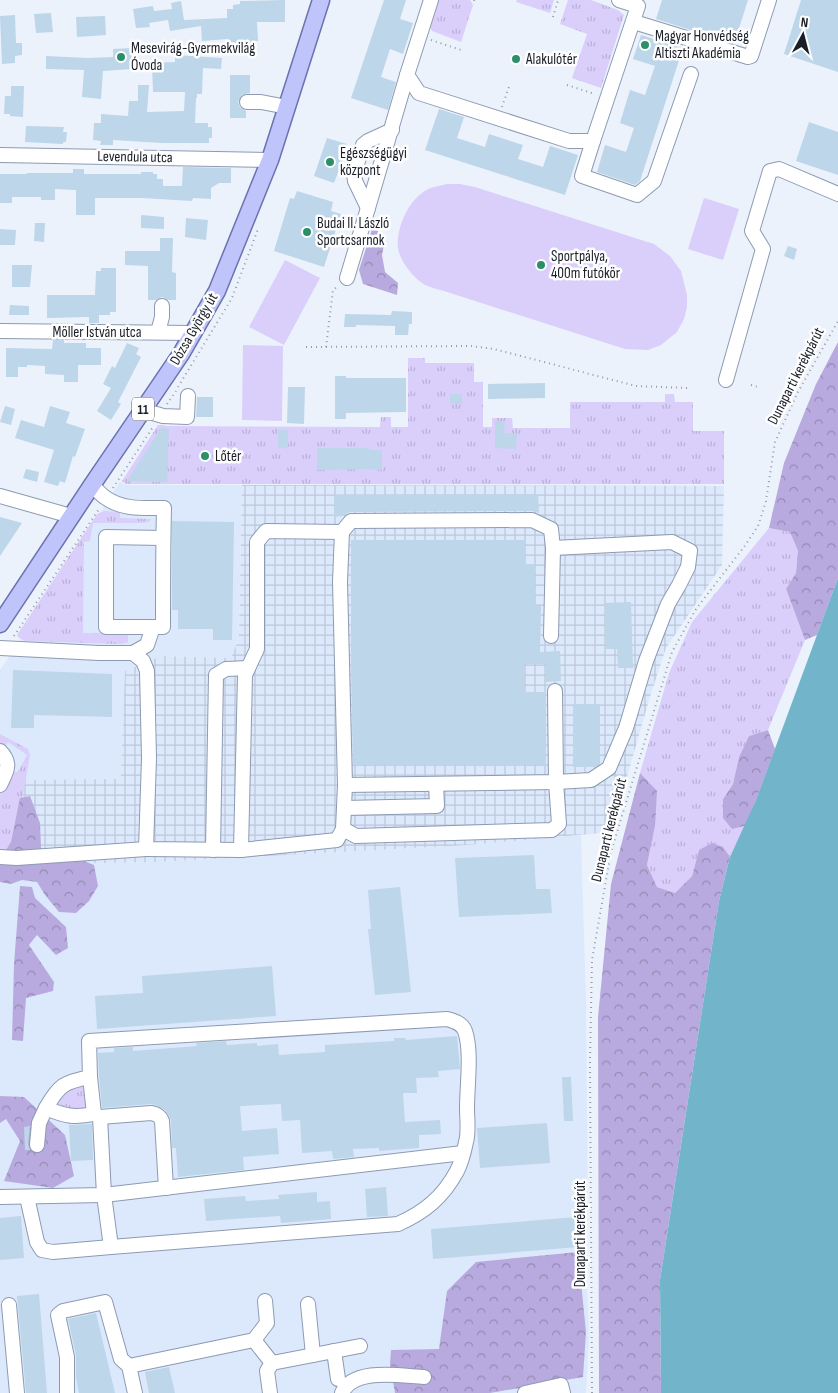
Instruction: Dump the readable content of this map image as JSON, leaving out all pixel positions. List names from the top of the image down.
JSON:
{
  "streets": {
    "main road": ["Dózsa György út", "11"],
    "street": ["Levendula utca", "Möller István utca"],
    "path": ["Dunaparti kerékpárút"]
  },
  "crossings": [
    ["Levendula utca", "Dózsa György út"],
    ["Dózsa György út", "Möller István utca"]
  ],
  "places": [
    "Magyar Honvédség Altiszti Akadémia",
    "Mesevirág-Gyermekvilág Óvoda",
    "Alakulótér",
    "Egészségügyi központ",
    "Budai II. László Sportcsarnok",
    "Sportpálya, 400m futókör",
    "Lőtér"
  ],
  "north": "top"
}
